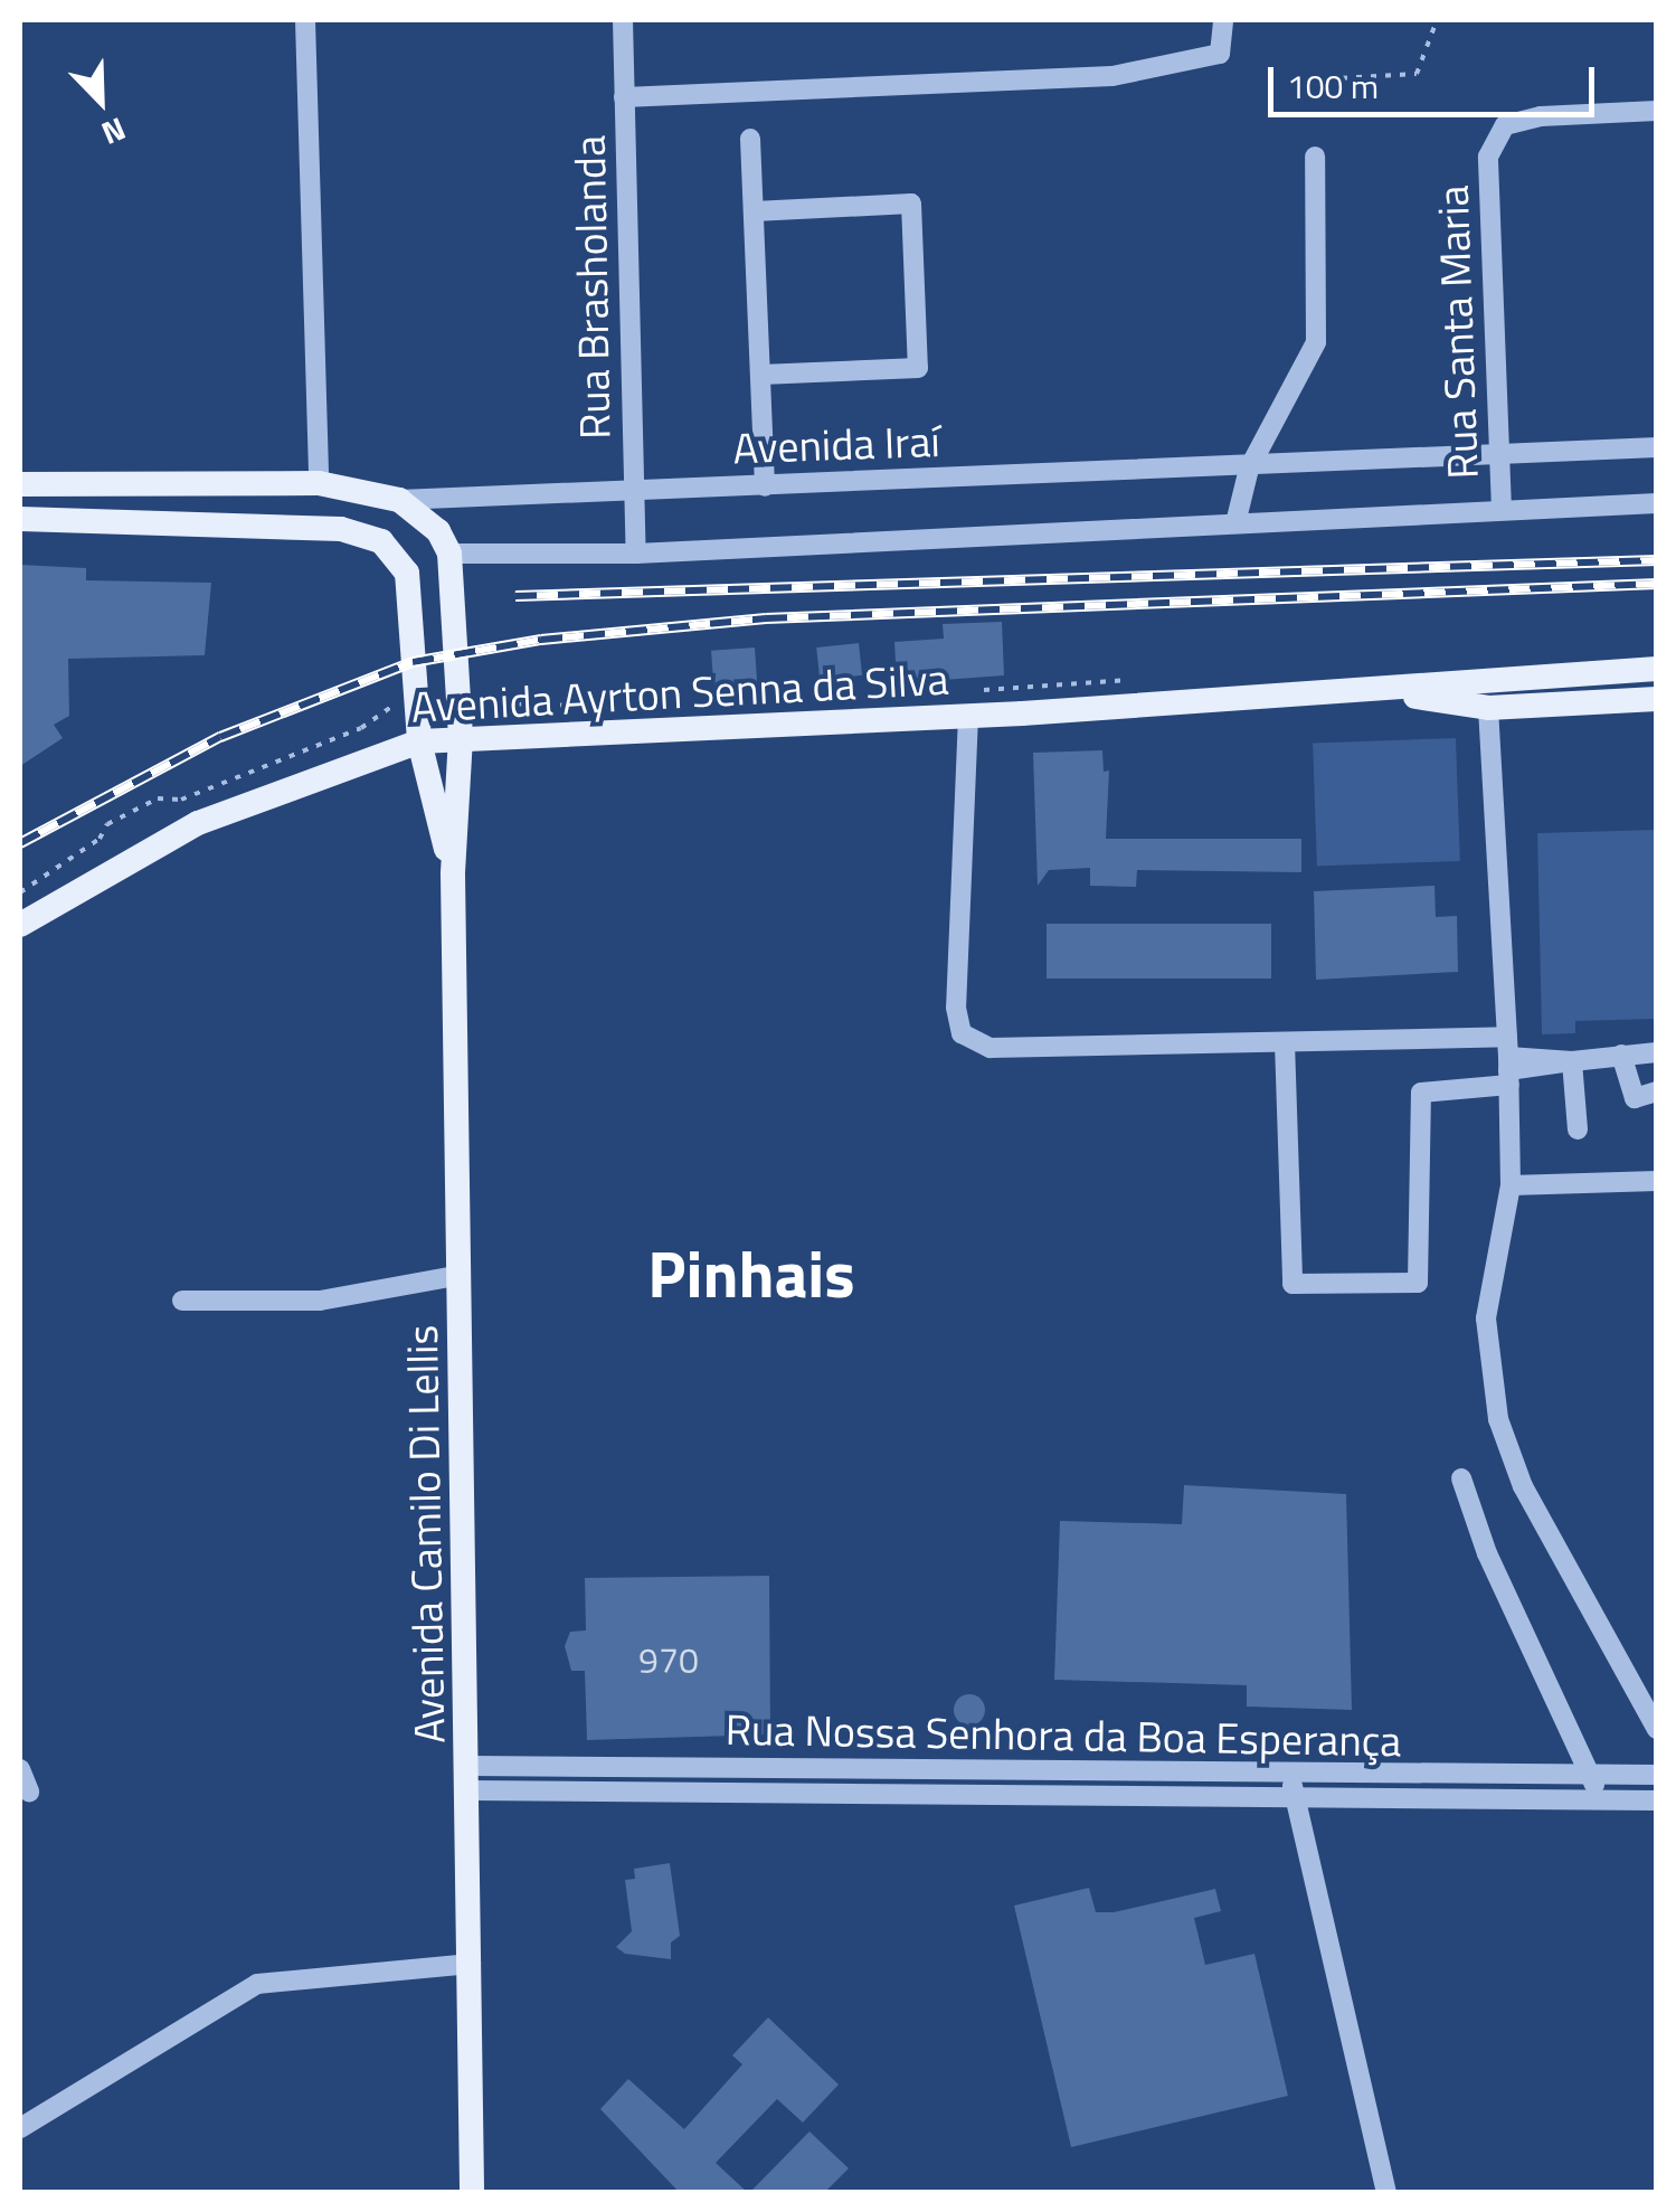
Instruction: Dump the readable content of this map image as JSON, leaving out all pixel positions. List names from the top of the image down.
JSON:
{
  "streets": {
    "main road": ["Avenida Iraí", "Avenida Ayrton Senna da Silva", "Avenida Camilo Di Lellis"],
    "street": ["Rua Brasholanda", "Rua Santa Maria", "Rua Nossa Senhora da Boa Esperança"]
  },
  "crossings": [
    ["Rua Brasholanda", "Avenida Iraí"],
    ["Rua Santa Maria", "Avenida Iraí"],
    ["Avenida Ayrton Senna da Silva", "Avenida Camilo Di Lellis"],
    ["Avenida Camilo Di Lellis", "Rua Nossa Senhora da Boa Esperança"]
  ],
  "districts": ["Pinhais"],
  "house_numbers": ["970"],
  "scale_bar": "100 m",
  "north": "bottom right"
}
